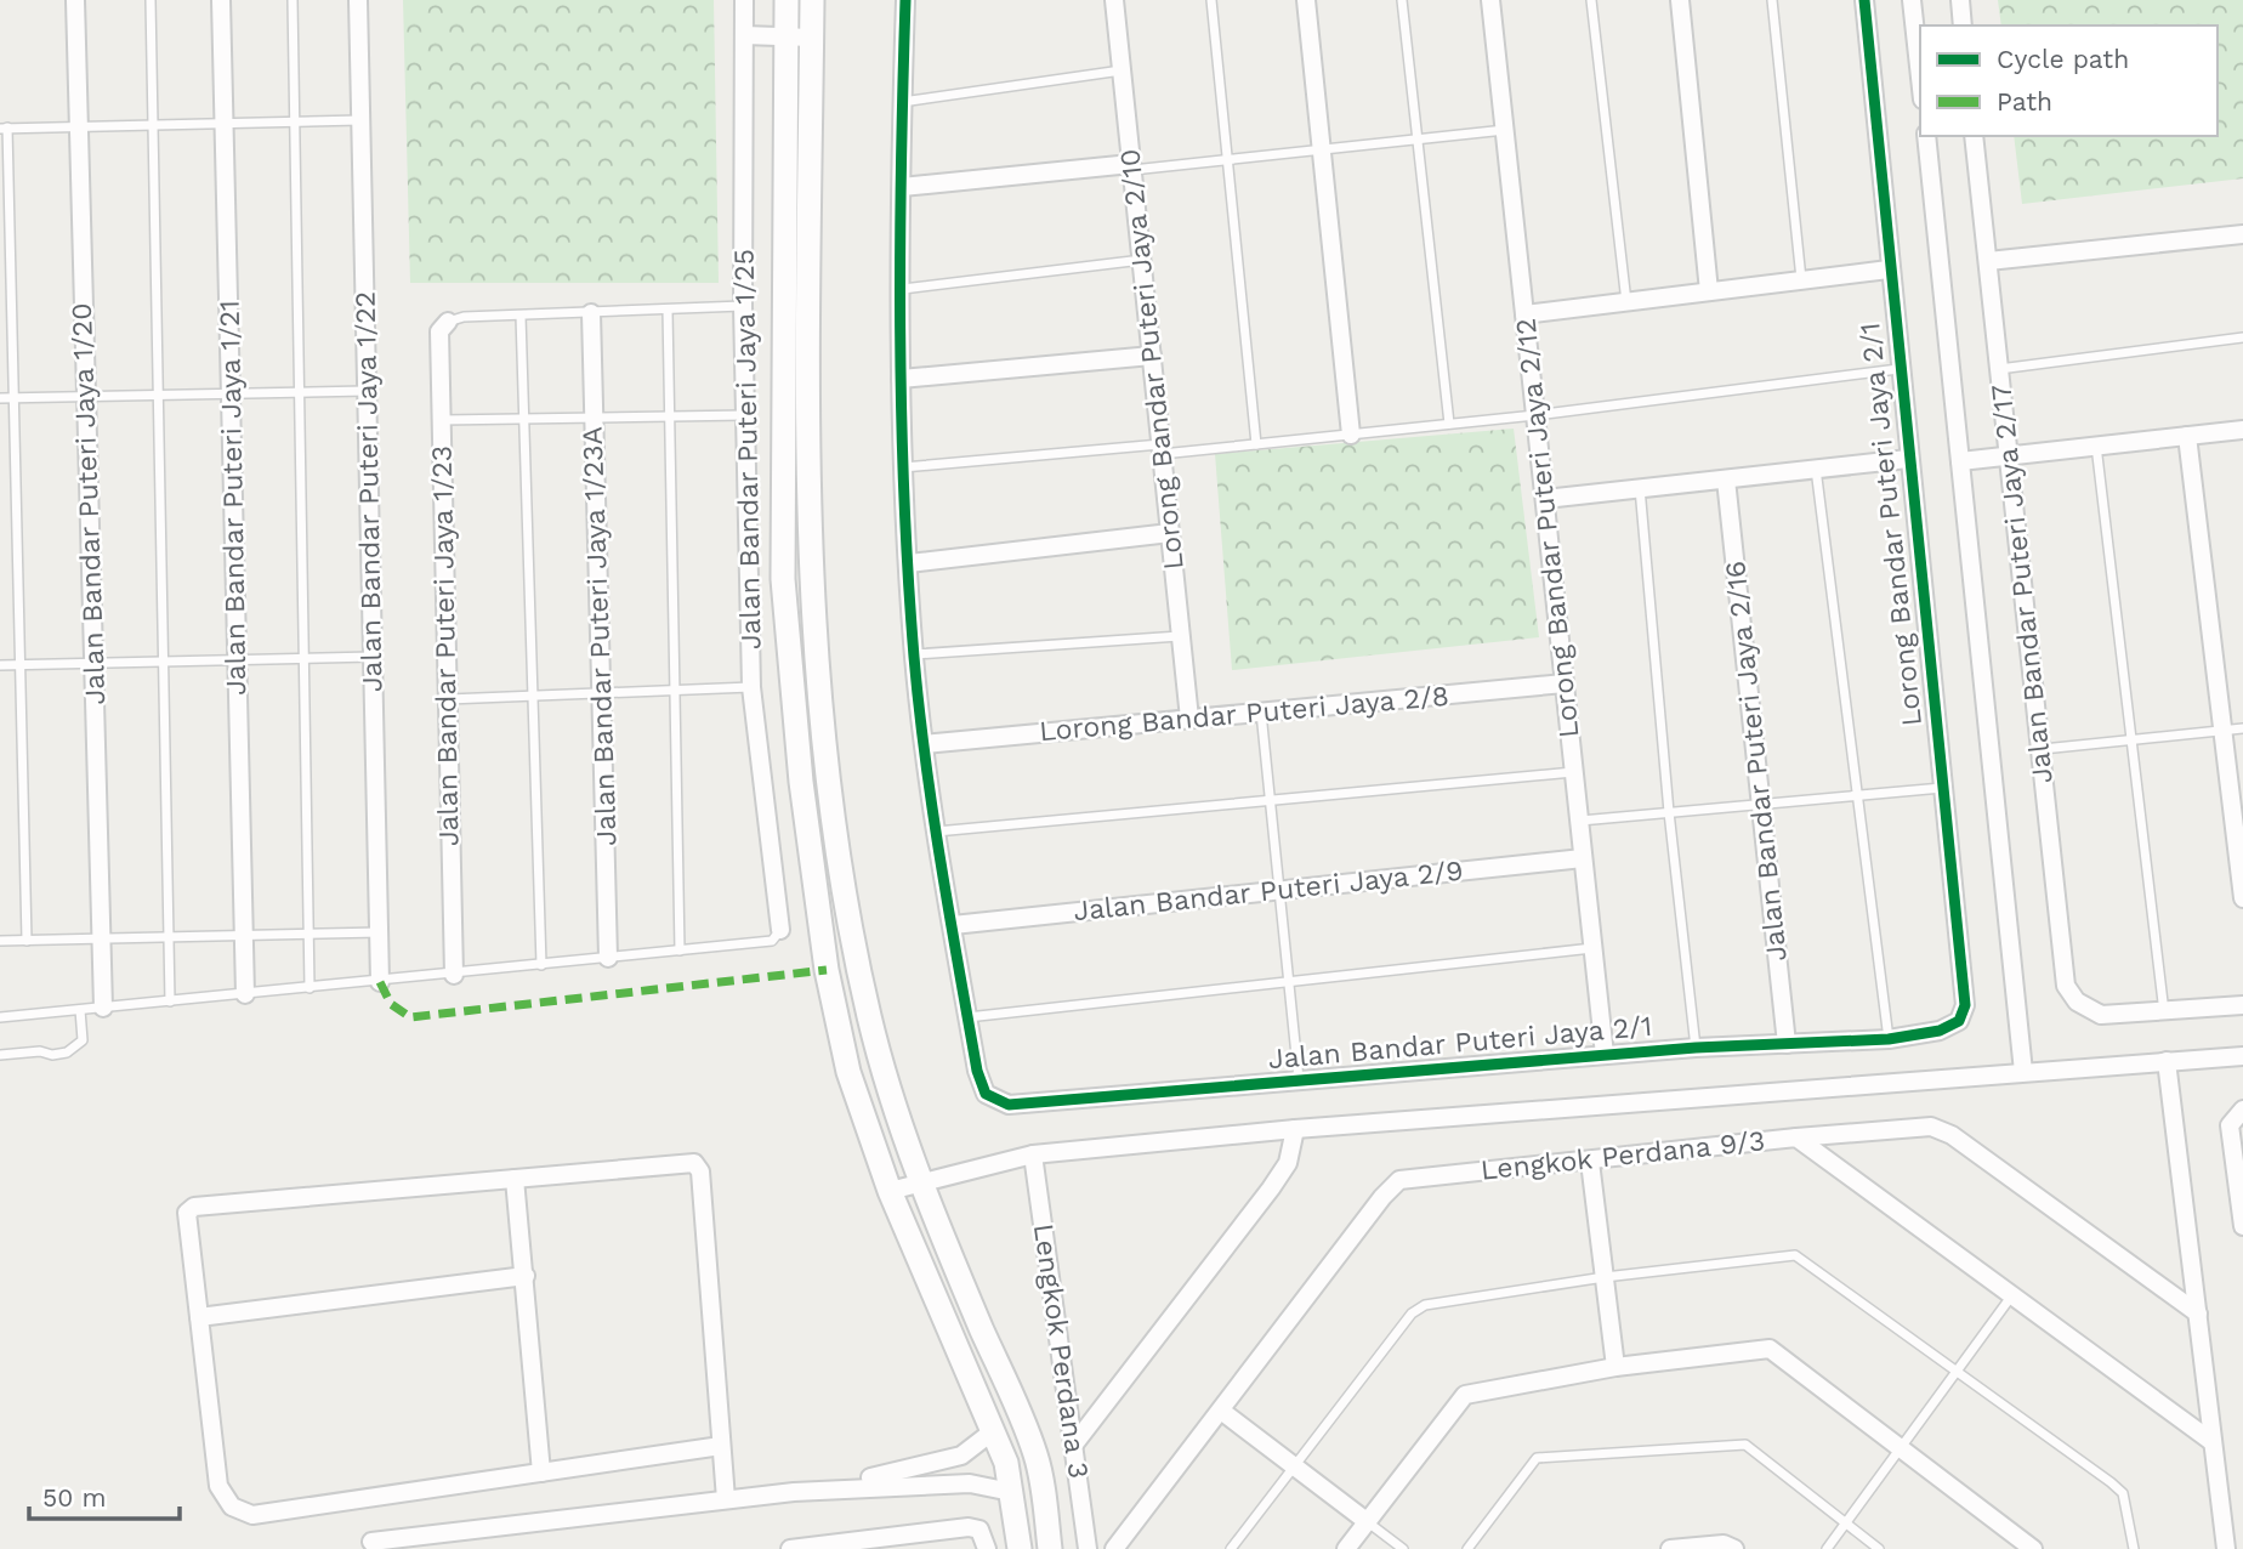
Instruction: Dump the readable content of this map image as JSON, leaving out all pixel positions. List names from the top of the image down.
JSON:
{
  "streets": {
    "street": [
      "Lorong Bandar Puteri Jaya 2/10",
      "Jalan Bandar Puteri Jaya 1/25",
      "Jalan Bandar Puteri Jaya 1/22",
      "Jalan Bandar Puteri Jaya 1/21",
      "Jalan Bandar Puteri Jaya 1/20",
      "Lorong Bandar Puteri Jaya 2/1",
      "Lorong Bandar Puteri Jaya 2/12",
      "Jalan Bandar Puteri Jaya 2/17",
      "Jalan Bandar Puteri Jaya 1/23A",
      "Jalan Bandar Puteri Jaya 1/23",
      "Lorong Bandar Puteri Jaya 2/8",
      "Jalan Bandar Puteri Jaya 2/16",
      "Jalan Bandar Puteri Jaya 2/9",
      "Jalan Bandar Puteri Jaya 2/1",
      "Lengkok Perdana 9/3",
      "Lengkok Perdana 3"
    ]
  },
  "crossings": [
    ["Lorong Bandar Puteri Jaya 2/10", "Lorong Bandar Puteri Jaya 2/8"],
    ["Lorong Bandar Puteri Jaya 2/1", "Jalan Bandar Puteri Jaya 2/1"],
    ["Lorong Bandar Puteri Jaya 2/12", "Lorong Bandar Puteri Jaya 2/8"],
    ["Lorong Bandar Puteri Jaya 2/12", "Jalan Bandar Puteri Jaya 2/9"],
    ["Lorong Bandar Puteri Jaya 2/12", "Jalan Bandar Puteri Jaya 2/1"],
    ["Jalan Bandar Puteri Jaya 2/16", "Jalan Bandar Puteri Jaya 2/1"]
  ],
  "legend": ["Cycle path", "Path"],
  "scale_bar": "50 m"
}
